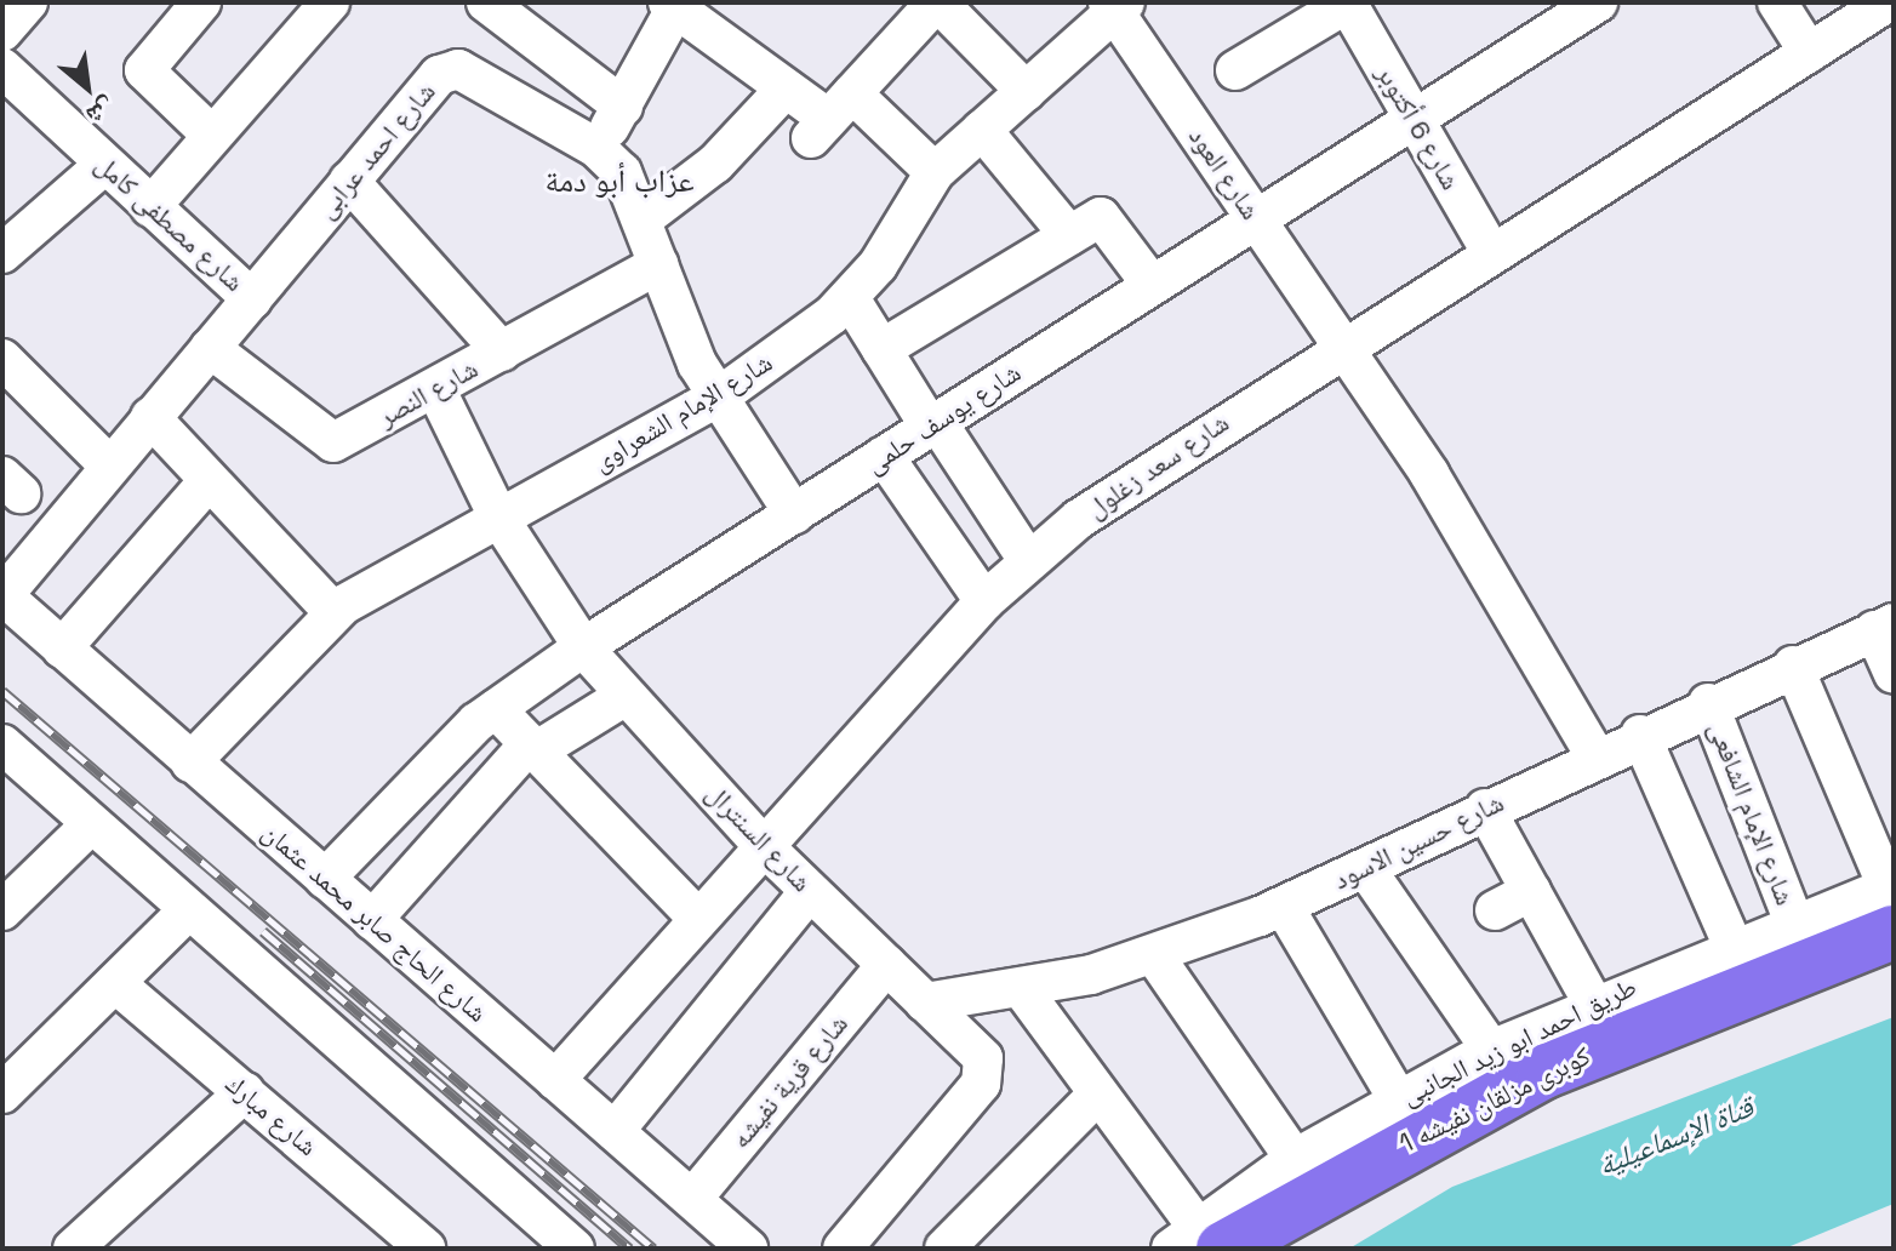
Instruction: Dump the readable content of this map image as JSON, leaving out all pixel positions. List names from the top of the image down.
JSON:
{
  "streets": {
    "highway": ["كوبرى مزلقان نفيشه 1"],
    "street": [
      "شارع 6 أكتوبر",
      "شارع احمد عرابى",
      "شارع العود",
      "شارع مصطفى كامل",
      "شارع النصر",
      "شارع الإمام الشعراوى",
      "شارع يوسف حلمى",
      "شارع سعد زغلول",
      "شارع الإمام الشافعى",
      "شارع السنترال",
      "شارع حسين الاسود",
      "شارع الحاج صابر محمد عثمان",
      "طريق احمد ابو زيد الجانبى",
      "شارع قرية نفيشه",
      "شارع مبارك"
    ]
  },
  "crossings": [
    ["شارع 6 أكتوبر", "شارع يوسف حلمى"],
    ["شارع 6 أكتوبر", "شارع سعد زغلول"],
    ["شارع احمد عرابى", "شارع مصطفى كامل"],
    ["شارع احمد عرابى", "شارع النصر"],
    ["شارع احمد عرابى", "شارع الإمام الشعراوى"],
    ["شارع احمد عرابى", "شارع يوسف حلمى"],
    ["شارع احمد عرابى", "شارع الحاج صابر محمد عثمان"],
    ["شارع العود", "شارع الإمام الشعراوى"],
    ["شارع العود", "شارع يوسف حلمى"],
    ["شارع العود", "شارع سعد زغلول"],
    ["شارع العود", "شارع حسين الاسود"],
    ["شارع النصر", "شارع السنترال"],
    ["شارع الإمام الشعراوى", "شارع السنترال"],
    ["شارع الإمام الشعراوى", "شارع الحاج صابر محمد عثمان"],
    ["شارع يوسف حلمى", "شارع السنترال"],
    ["شارع يوسف حلمى", "شارع الحاج صابر محمد عثمان"],
    ["شارع سعد زغلول", "شارع السنترال"],
    ["شارع سعد زغلول", "شارع الحاج صابر محمد عثمان"],
    ["شارع الإمام الشافعى", "شارع حسين الاسود"],
    ["شارع الإمام الشافعى", "طريق احمد ابو زيد الجانبى"],
    ["شارع السنترال", "شارع حسين الاسود"],
    ["شارع السنترال", "شارع قرية نفيشه"],
    ["شارع الحاج صابر محمد عثمان", "شارع قرية نفيشه"],
    ["طريق احمد ابو زيد الجانبى", "كوبرى مزلقان نفيشه 1"]
  ],
  "districts": ["عزاب أبو دمة"],
  "water": ["قناة الإسماعيلية"],
  "north": "bottom right"
}
